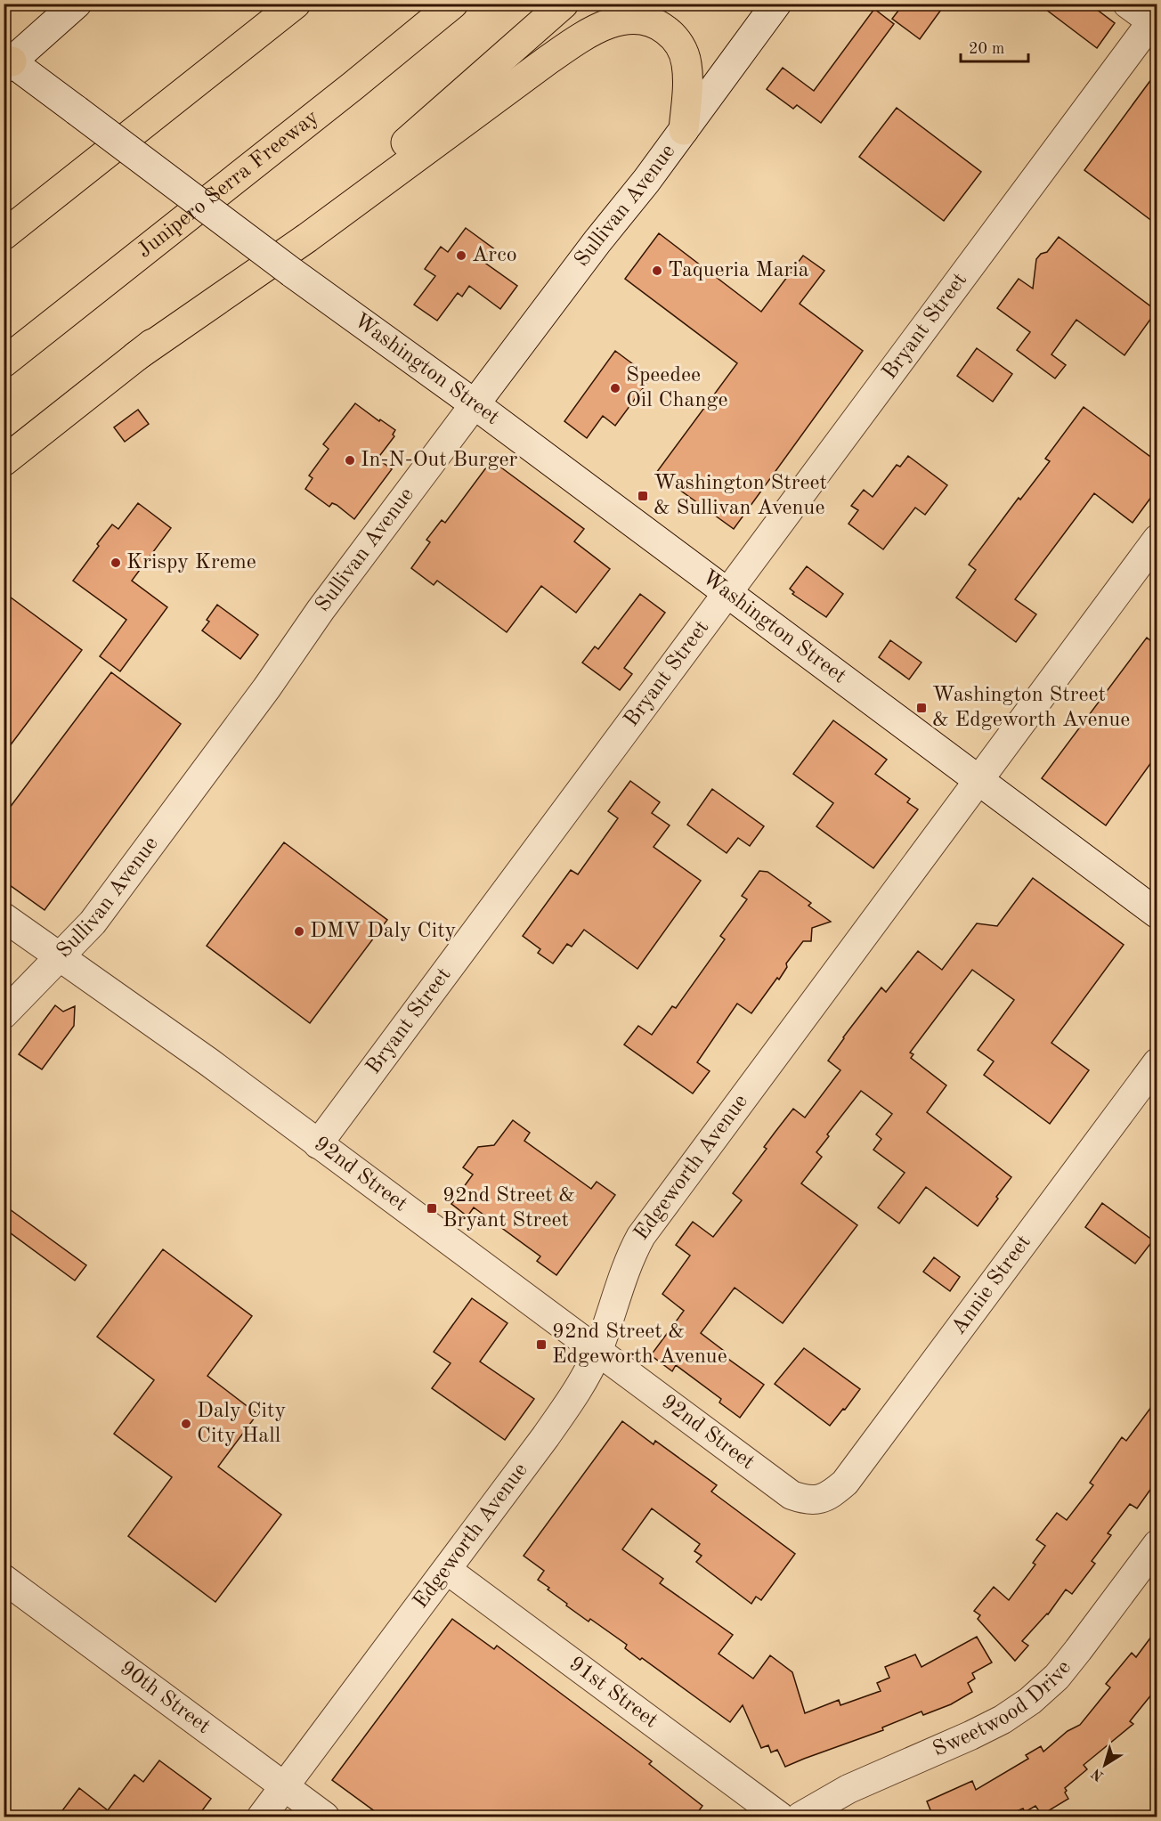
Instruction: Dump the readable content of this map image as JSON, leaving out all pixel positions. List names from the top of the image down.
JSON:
{
  "streets": {
    "highway": ["Junipero Serra Freeway"],
    "street": [
      "Sullivan Avenue",
      "Bryant Street",
      "Washington Street",
      "Edgeworth Avenue",
      "92nd Street",
      "Annie Street",
      "91st Street",
      "90th Street",
      "Sweetwood Drive"
    ]
  },
  "crossings": [
    ["Sullivan Avenue", "Washington Street"],
    ["Sullivan Avenue", "92nd Street"],
    ["Bryant Street", "Washington Street"],
    ["Bryant Street", "92nd Street"],
    ["Washington Street", "Edgeworth Avenue"],
    ["Edgeworth Avenue", "92nd Street"],
    ["Edgeworth Avenue", "91st Street"],
    ["Edgeworth Avenue", "90th Street"],
    ["92nd Street", "Annie Street"]
  ],
  "places": {
    "other": [
      "Arco",
      "Taqueria Maria",
      "Speedee Oil Change",
      "In-N-Out Burger",
      "Krispy Kreme",
      "DMV Daly City",
      "Daly City City Hall"
    ],
    "transit": [
      "Washington Street & Sullivan Avenue",
      "Washington Street & Edgeworth Avenue",
      "92nd Street & Bryant Street",
      "92nd Street & Edgeworth Avenue"
    ]
  },
  "scale_bar": "20 m",
  "north": "bottom left"
}
